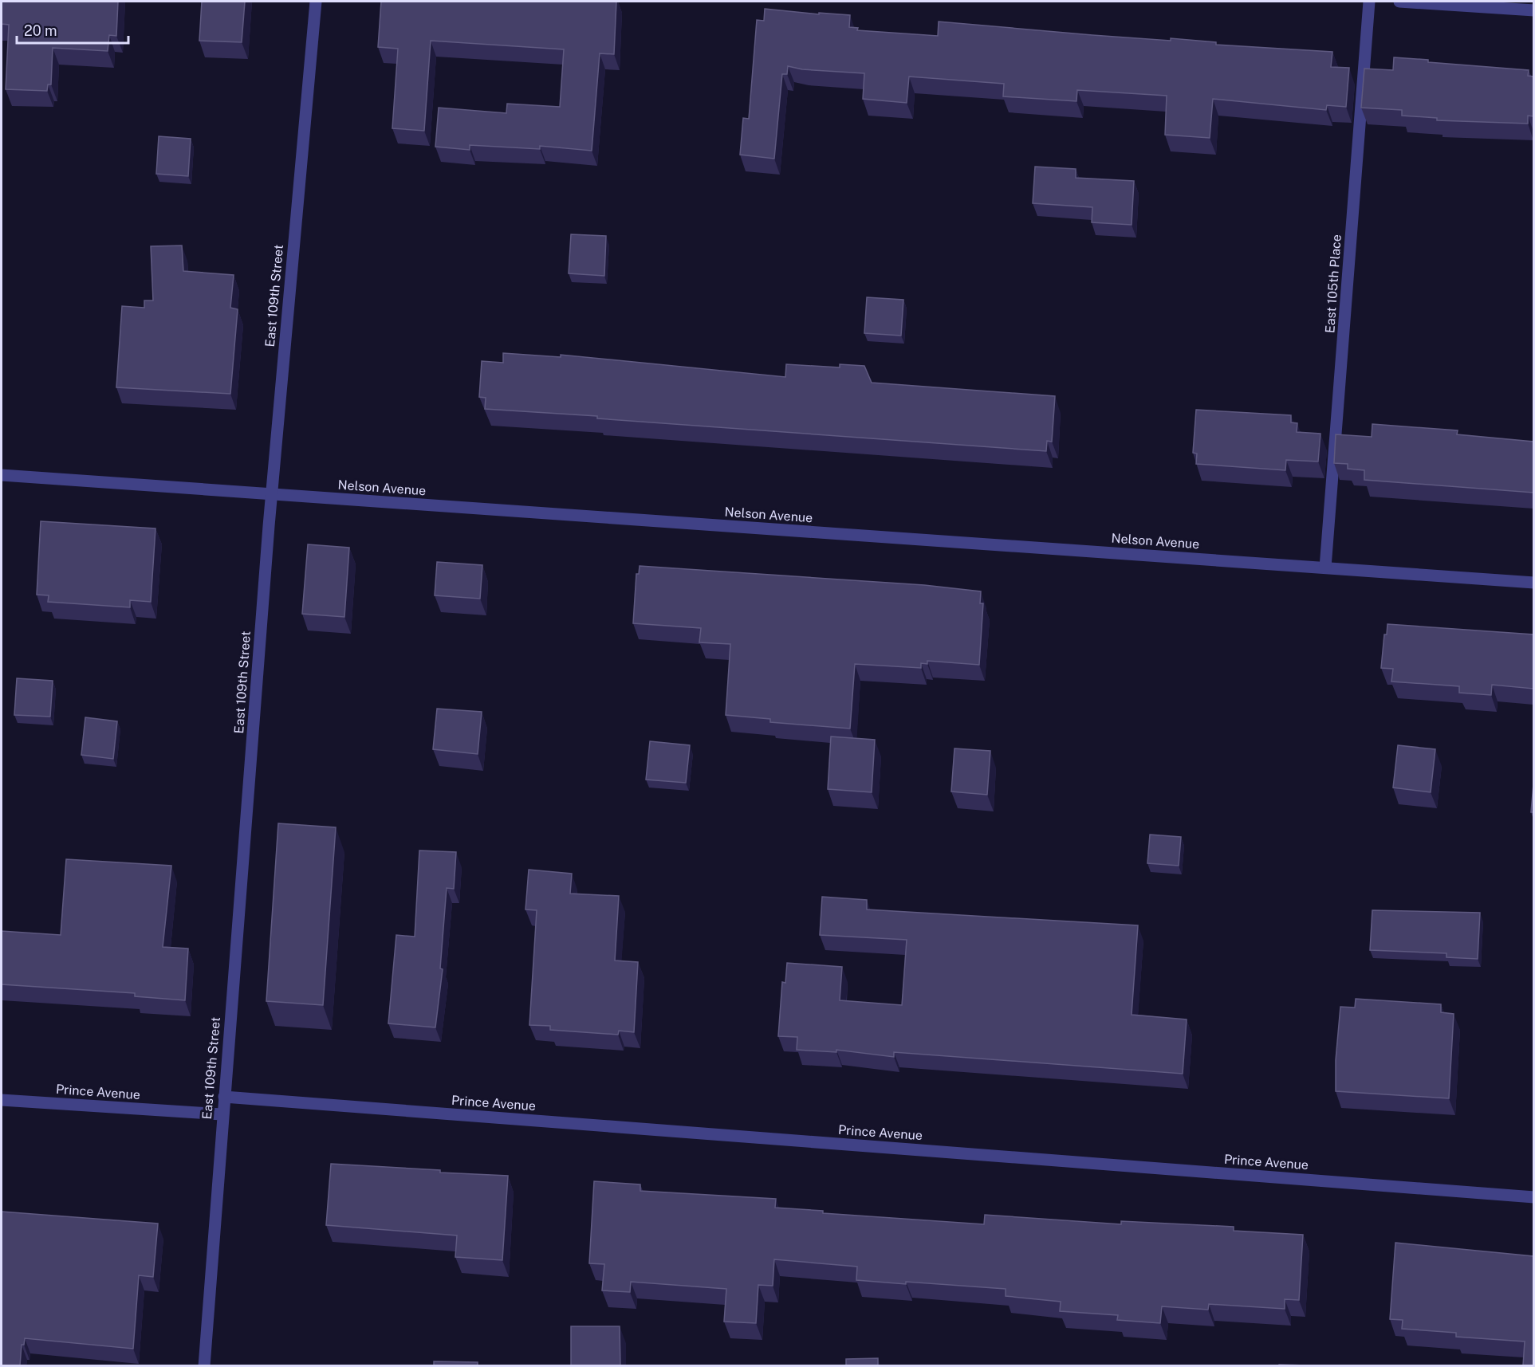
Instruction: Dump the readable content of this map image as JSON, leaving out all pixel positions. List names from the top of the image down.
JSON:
{
  "streets": {
    "street": [
      "East 105th Place",
      "East 109th Street",
      "Nelson Avenue",
      "Prince Avenue"
    ]
  },
  "crossings": [
    ["East 105th Place", "Nelson Avenue"],
    ["East 109th Street", "Nelson Avenue"],
    ["East 109th Street", "Prince Avenue"]
  ],
  "scale_bar": "20 m"
}
